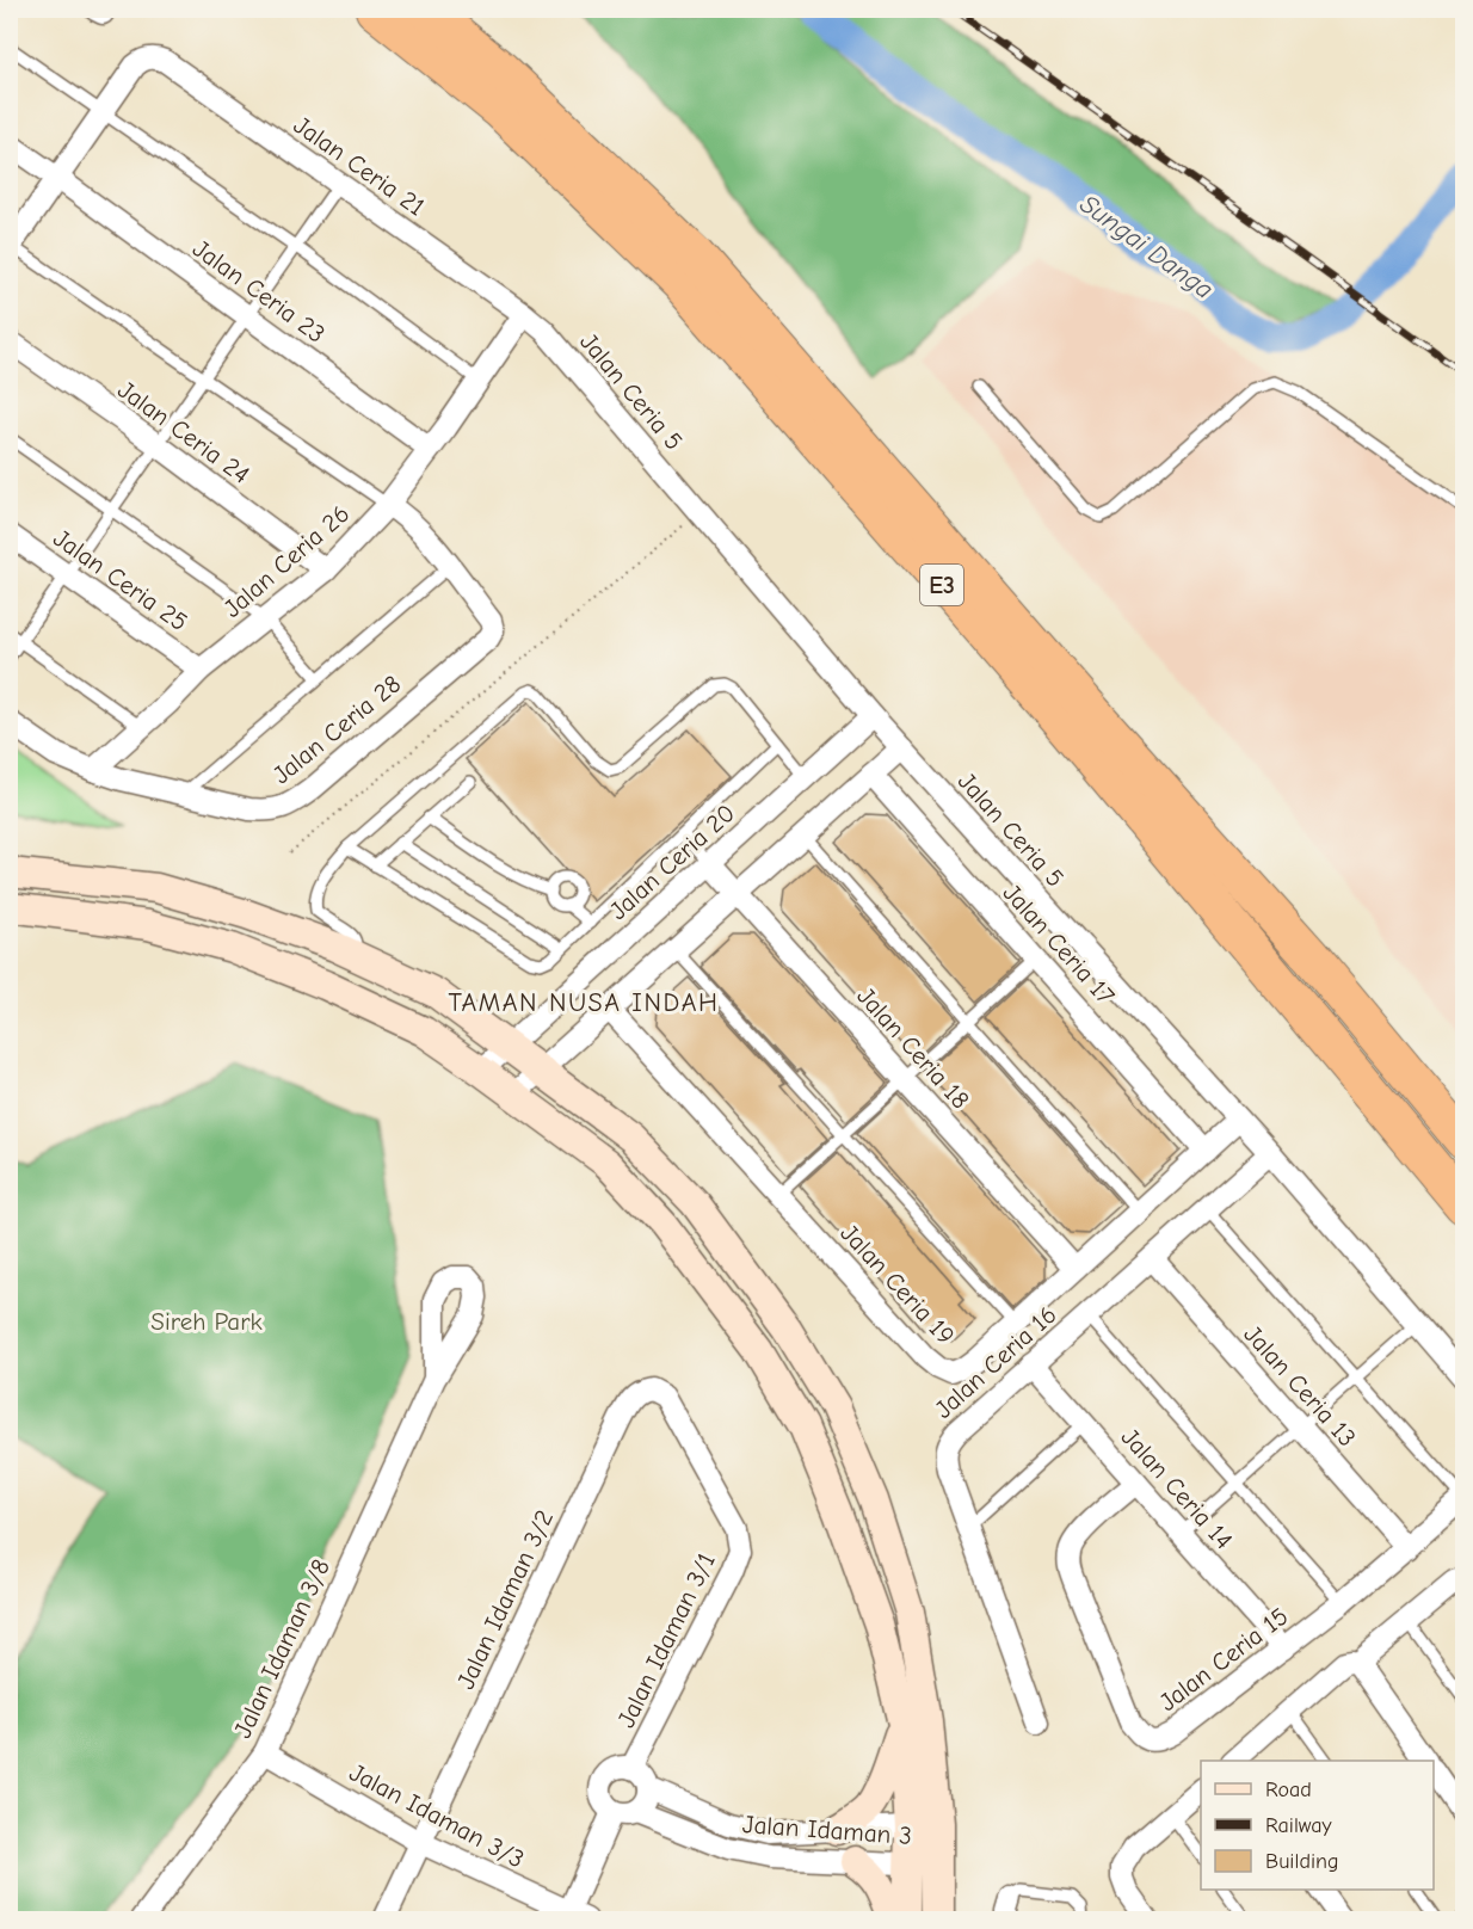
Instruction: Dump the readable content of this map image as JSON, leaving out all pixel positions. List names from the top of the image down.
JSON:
{
  "streets": {
    "highway": ["E3"],
    "street": [
      "Jalan Ceria 21",
      "Jalan Ceria 23",
      "Jalan Ceria 5",
      "Jalan Ceria 24",
      "Jalan Ceria 26",
      "Jalan Ceria 25",
      "Jalan Ceria 28",
      "Jalan Ceria 20",
      "Jalan Ceria 17",
      "Jalan Ceria 18",
      "Jalan Ceria 19",
      "Jalan Ceria 16",
      "Jalan Ceria 13",
      "Jalan Ceria 14",
      "Jalan Idaman 3/2",
      "Jalan Idaman 3/1",
      "Jalan Idaman 3/8",
      "Jalan Ceria 15",
      "Jalan Idaman 3/3",
      "Jalan Idaman 3"
    ]
  },
  "crossings": [
    ["Jalan Ceria 21", "Jalan Ceria 5"],
    ["Jalan Ceria 21", "Jalan Ceria 26"],
    ["Jalan Ceria 23", "Jalan Ceria 26"],
    ["Jalan Ceria 5", "Jalan Ceria 26"],
    ["Jalan Ceria 5", "Jalan Ceria 20"],
    ["Jalan Ceria 5", "Jalan Ceria 19"],
    ["Jalan Ceria 5", "Jalan Ceria 16"],
    ["Jalan Ceria 24", "Jalan Ceria 26"],
    ["Jalan Ceria 26", "Jalan Ceria 25"],
    ["Jalan Ceria 26", "Jalan Ceria 28"],
    ["Jalan Ceria 20", "Jalan Ceria 18"],
    ["Jalan Ceria 17", "Jalan Ceria 19"],
    ["Jalan Ceria 18", "Jalan Ceria 19"],
    ["Jalan Ceria 16", "Jalan Ceria 13"],
    ["Jalan Ceria 16", "Jalan Ceria 14"],
    ["Jalan Ceria 13", "Jalan Ceria 15"],
    ["Jalan Ceria 14", "Jalan Ceria 15"],
    ["Jalan Idaman 3/2", "Jalan Idaman 3/1"],
    ["Jalan Idaman 3/2", "Jalan Idaman 3/3"],
    ["Jalan Idaman 3/1", "Jalan Idaman 3"],
    ["Jalan Idaman 3/8", "Jalan Idaman 3/3"]
  ],
  "districts": ["TAMAN NUSA INDAH"],
  "water": ["Sungai Danga"],
  "parks": ["Sireh Park"],
  "legend": ["Road", "Railway", "Building"]
}
